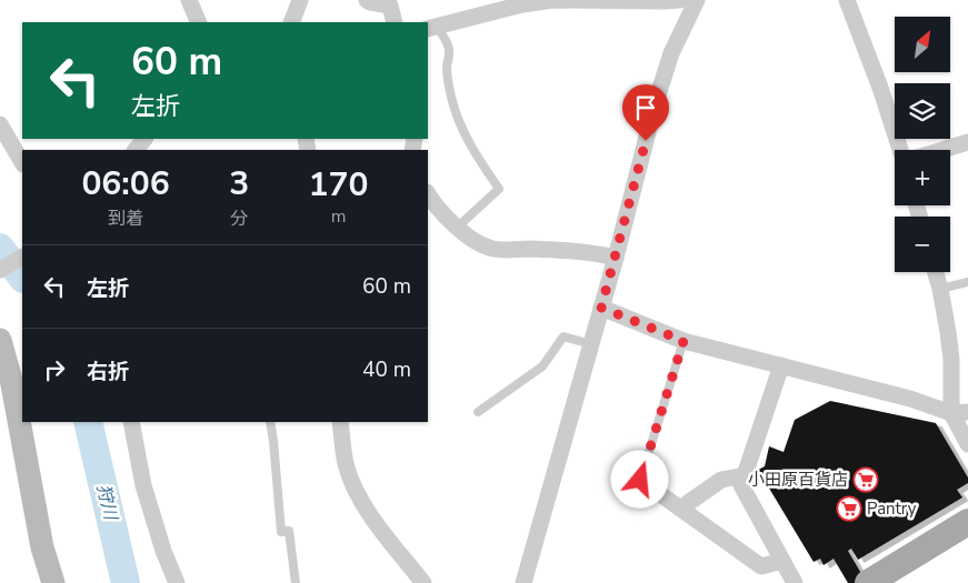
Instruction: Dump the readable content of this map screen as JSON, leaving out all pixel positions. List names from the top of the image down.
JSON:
{
  "water": ["狩川"],
  "places": {
    "supermarket": ["小田原百貨店", "Pantry"]
  },
  "north": "top right",
  "page": {
    "map_buttons": ["+", "−"],
    "turn": ["60 m", "左折"],
    "eta": [
      "06:06",
      "到着",
      "3",
      "分",
      "170",
      "m"
    ],
    "list": [
      {
        "name": "左折",
        "value": "60 m"
      },
      {
        "name": "右折",
        "value": "40 m"
      }
    ]
  }
}
